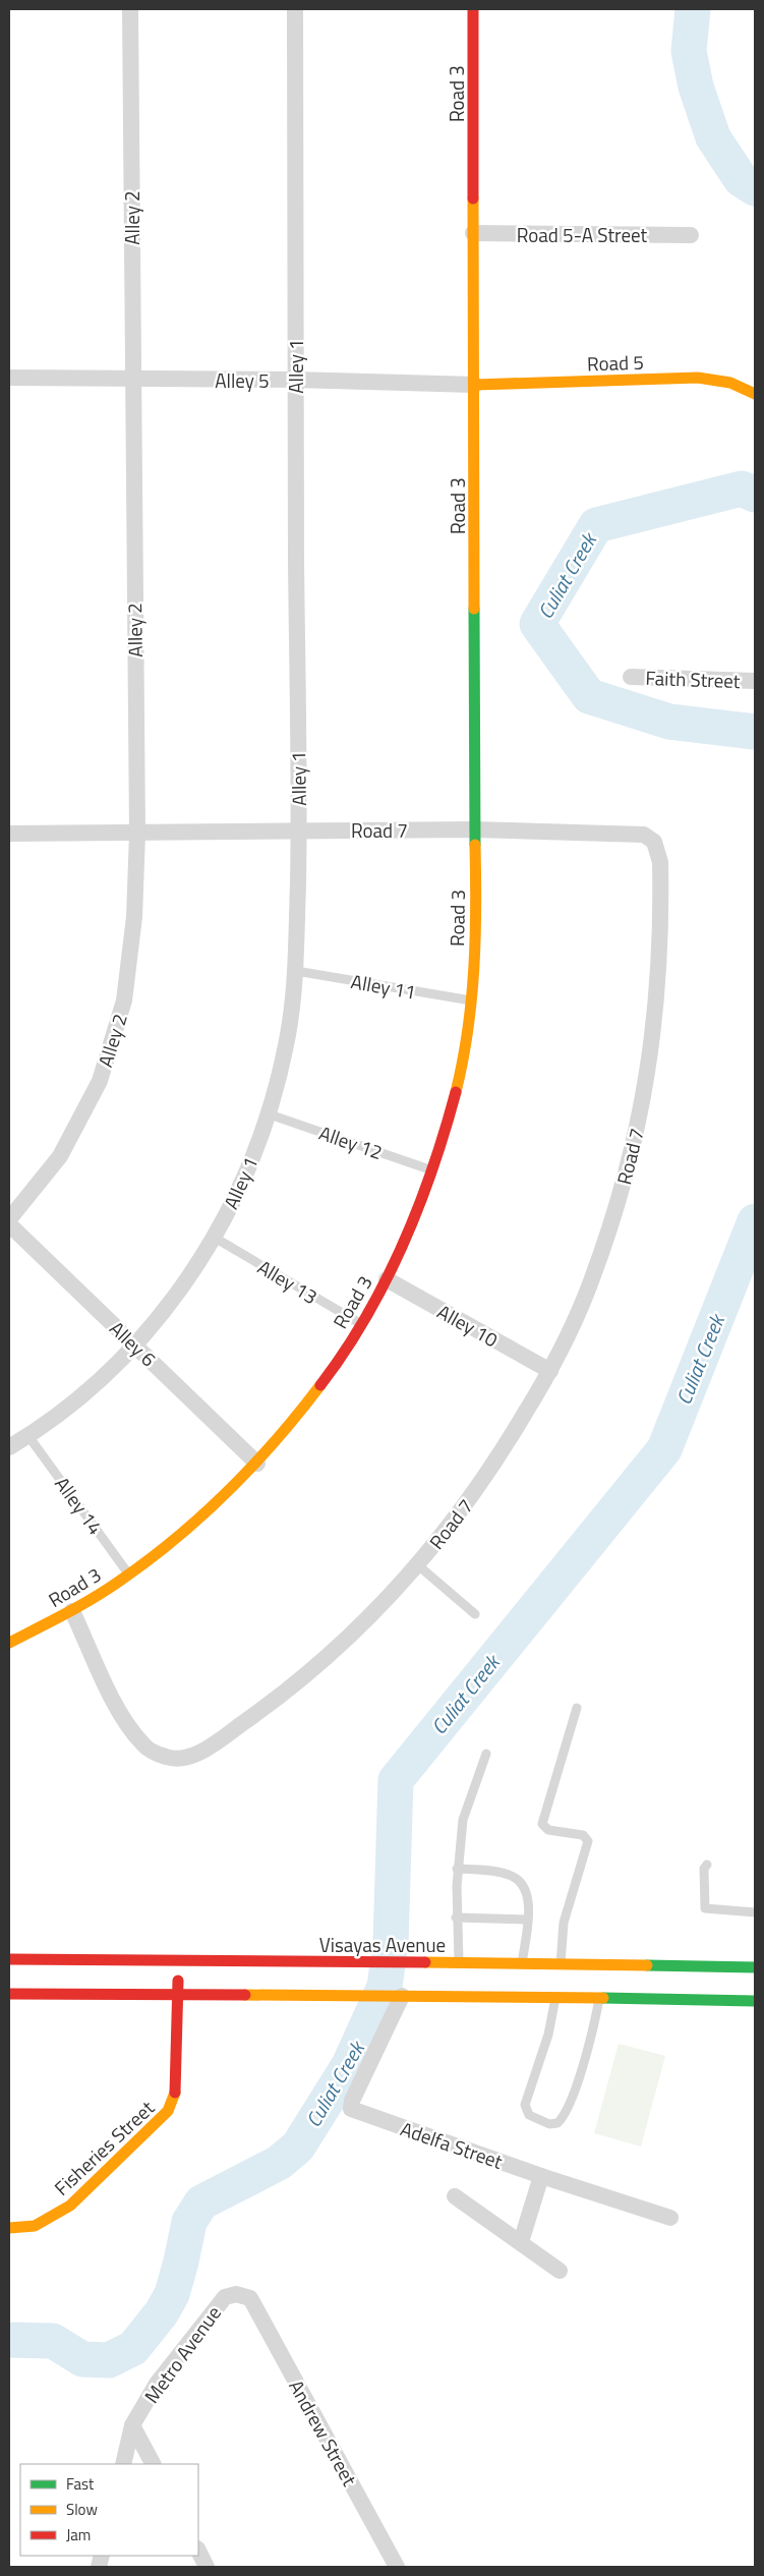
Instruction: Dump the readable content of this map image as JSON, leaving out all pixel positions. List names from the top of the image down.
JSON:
{
  "streets": {
    "street": [
      "Road 3",
      "Alley 2",
      "Road 5-A Street",
      "Road 5",
      "Alley 1",
      "Alley 5",
      "Faith Street",
      "Road 7",
      "Alley 10",
      "Alley 6",
      "Visayas Avenue",
      "Adelfa Street",
      "Fisheries Street",
      "Metro Avenue",
      "Andrew Street"
    ],
    "lane": [
      "Alley 11",
      "Alley 12",
      "Alley 13",
      "Alley 14"
    ]
  },
  "crossings": [
    ["Road 3", "Road 5-A Street"],
    ["Road 3", "Road 5"],
    ["Road 3", "Alley 5"],
    ["Road 3", "Road 7"],
    ["Road 3", "Alley 11"],
    ["Road 3", "Alley 12"],
    ["Road 3", "Alley 13"],
    ["Road 3", "Alley 10"],
    ["Road 3", "Alley 6"],
    ["Road 3", "Alley 14"],
    ["Alley 2", "Alley 5"],
    ["Alley 2", "Road 7"],
    ["Road 5", "Alley 5"],
    ["Alley 1", "Alley 5"],
    ["Alley 1", "Road 7"],
    ["Alley 1", "Alley 11"],
    ["Alley 1", "Alley 12"],
    ["Alley 1", "Alley 13"],
    ["Alley 1", "Alley 6"],
    ["Alley 1", "Alley 14"],
    ["Road 7", "Alley 10"],
    ["Visayas Avenue", "Fisheries Street"],
    ["Metro Avenue", "Andrew Street"]
  ],
  "water": ["Culiat Creek"],
  "legend": ["Fast", "Slow", "Jam"]
}
